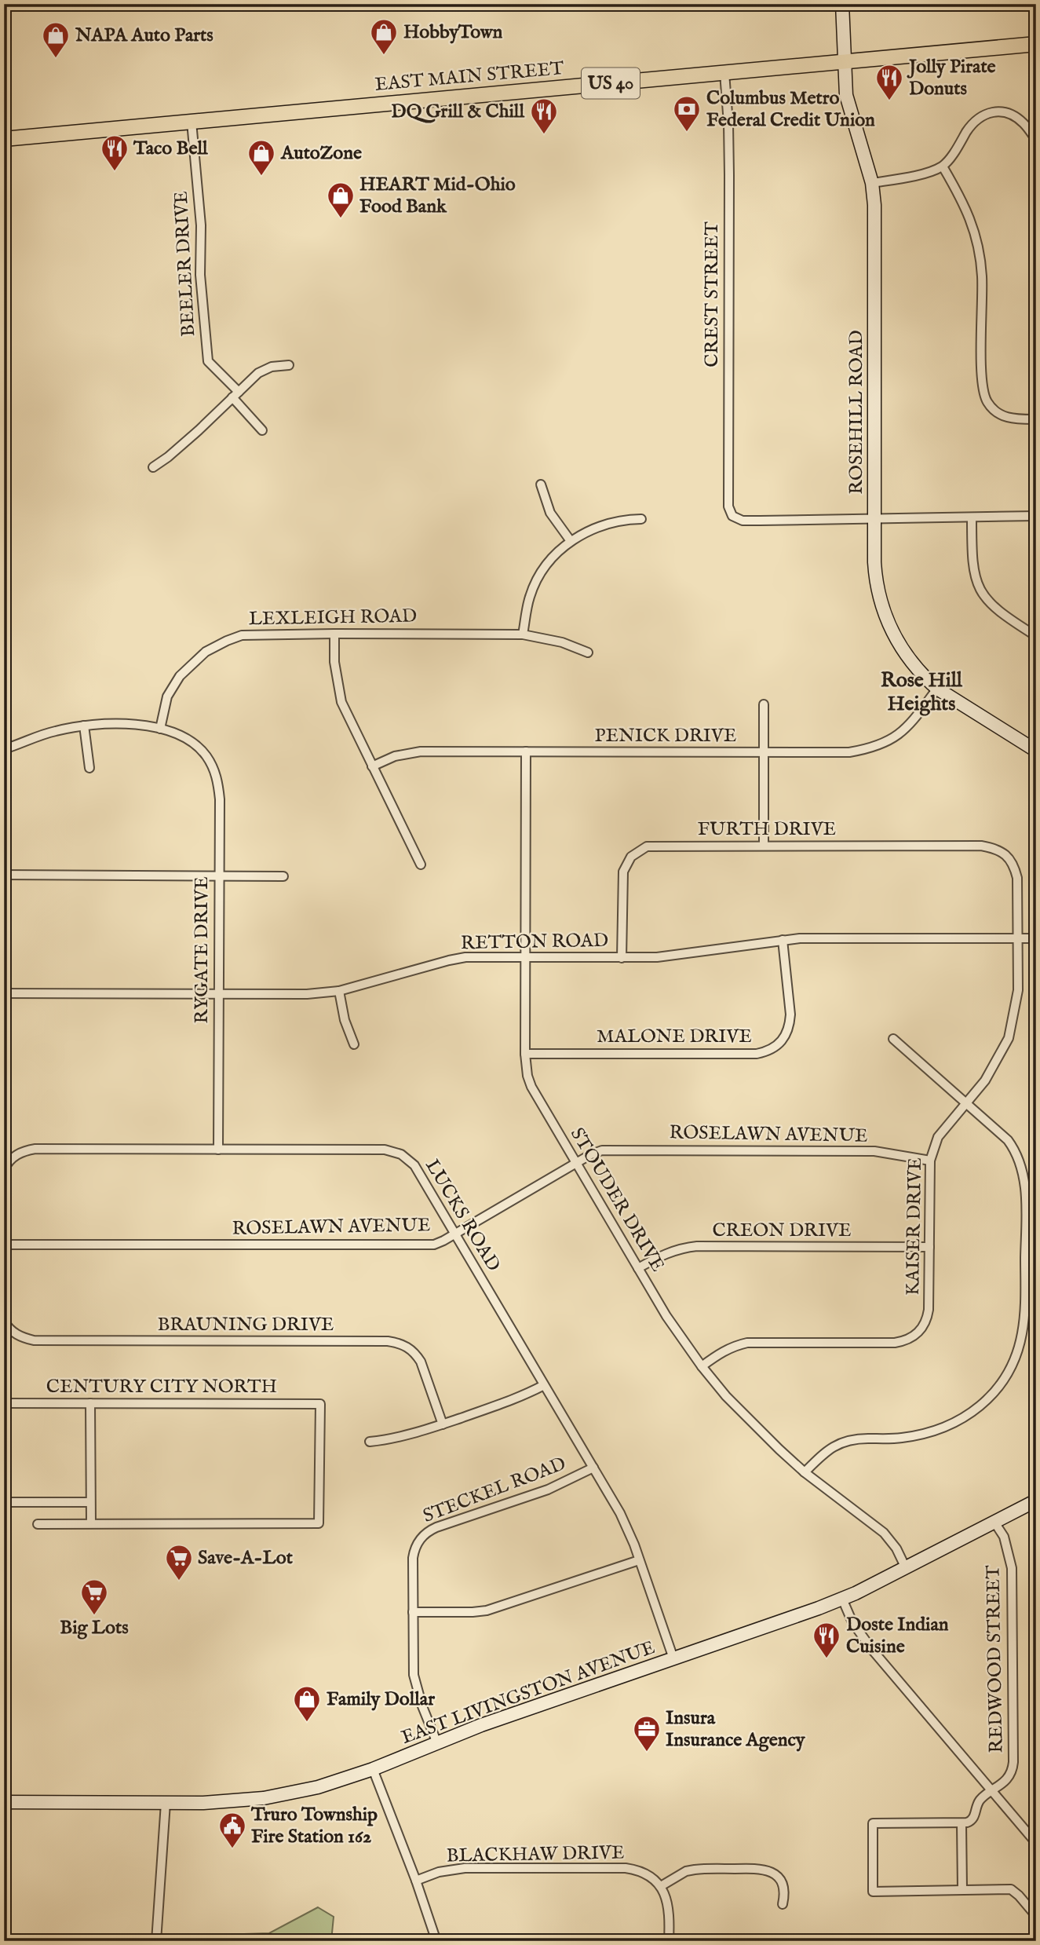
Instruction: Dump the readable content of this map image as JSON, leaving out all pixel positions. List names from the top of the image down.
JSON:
{
  "streets": {
    "main road": [
      "EAST MAIN STREET",
      "US 40",
      "ROSEHILL ROAD",
      "EAST LIVINGSTON AVENUE"
    ],
    "street": [
      "BEELER DRIVE",
      "CREST STREET",
      "LEXLEIGH ROAD",
      "PENICK DRIVE",
      "FURTH DRIVE",
      "RETTON ROAD",
      "RYGATE DRIVE",
      "MALONE DRIVE",
      "ROSELAWN AVENUE",
      "STOUDER DRIVE",
      "LUCKS ROAD",
      "KAISER DRIVE",
      "CREON DRIVE",
      "BRAUNING DRIVE",
      "CENTURY CITY NORTH",
      "STECKEL ROAD",
      "REDWOOD STREET",
      "BLACKHAW DRIVE"
    ]
  },
  "crossings": [
    ["EAST MAIN STREET", "BEELER DRIVE"],
    ["EAST MAIN STREET", "CREST STREET"],
    ["EAST MAIN STREET", "ROSEHILL ROAD"],
    ["CREST STREET", "ROSEHILL ROAD"],
    ["ROSEHILL ROAD", "PENICK DRIVE"],
    ["LEXLEIGH ROAD", "RYGATE DRIVE"],
    ["PENICK DRIVE", "STOUDER DRIVE"],
    ["FURTH DRIVE", "RETTON ROAD"],
    ["FURTH DRIVE", "KAISER DRIVE"],
    ["RETTON ROAD", "RYGATE DRIVE"],
    ["RETTON ROAD", "MALONE DRIVE"],
    ["RETTON ROAD", "STOUDER DRIVE"],
    ["RETTON ROAD", "KAISER DRIVE"],
    ["RYGATE DRIVE", "LUCKS ROAD"],
    ["MALONE DRIVE", "STOUDER DRIVE"],
    ["ROSELAWN AVENUE", "STOUDER DRIVE"],
    ["ROSELAWN AVENUE", "LUCKS ROAD"],
    ["ROSELAWN AVENUE", "KAISER DRIVE"],
    ["STOUDER DRIVE", "KAISER DRIVE"],
    ["STOUDER DRIVE", "CREON DRIVE"],
    ["STOUDER DRIVE", "EAST LIVINGSTON AVENUE"],
    ["LUCKS ROAD", "STECKEL ROAD"],
    ["LUCKS ROAD", "EAST LIVINGSTON AVENUE"],
    ["KAISER DRIVE", "CREON DRIVE"],
    ["STECKEL ROAD", "EAST LIVINGSTON AVENUE"],
    ["REDWOOD STREET", "EAST LIVINGSTON AVENUE"]
  ],
  "districts": ["Rose Hill Heights"],
  "places": {
    "shop": [
      "HobbyTown",
      "NAPA Auto Parts",
      "AutoZone",
      "HEART Mid-Ohio Food Bank",
      "Family Dollar"
    ],
    "restaurant": [
      "Jolly Pirate Donuts",
      "DQ Grill & Chill",
      "Taco Bell",
      "Doste Indian Cuisine"
    ],
    "bank": ["Columbus Metro Federal Credit Union"],
    "supermarket": ["Save-A-Lot", "Big Lots"],
    "office": ["Insura Insurance Agency"],
    "public building": ["Truro Township Fire Station 162"]
  }
}
